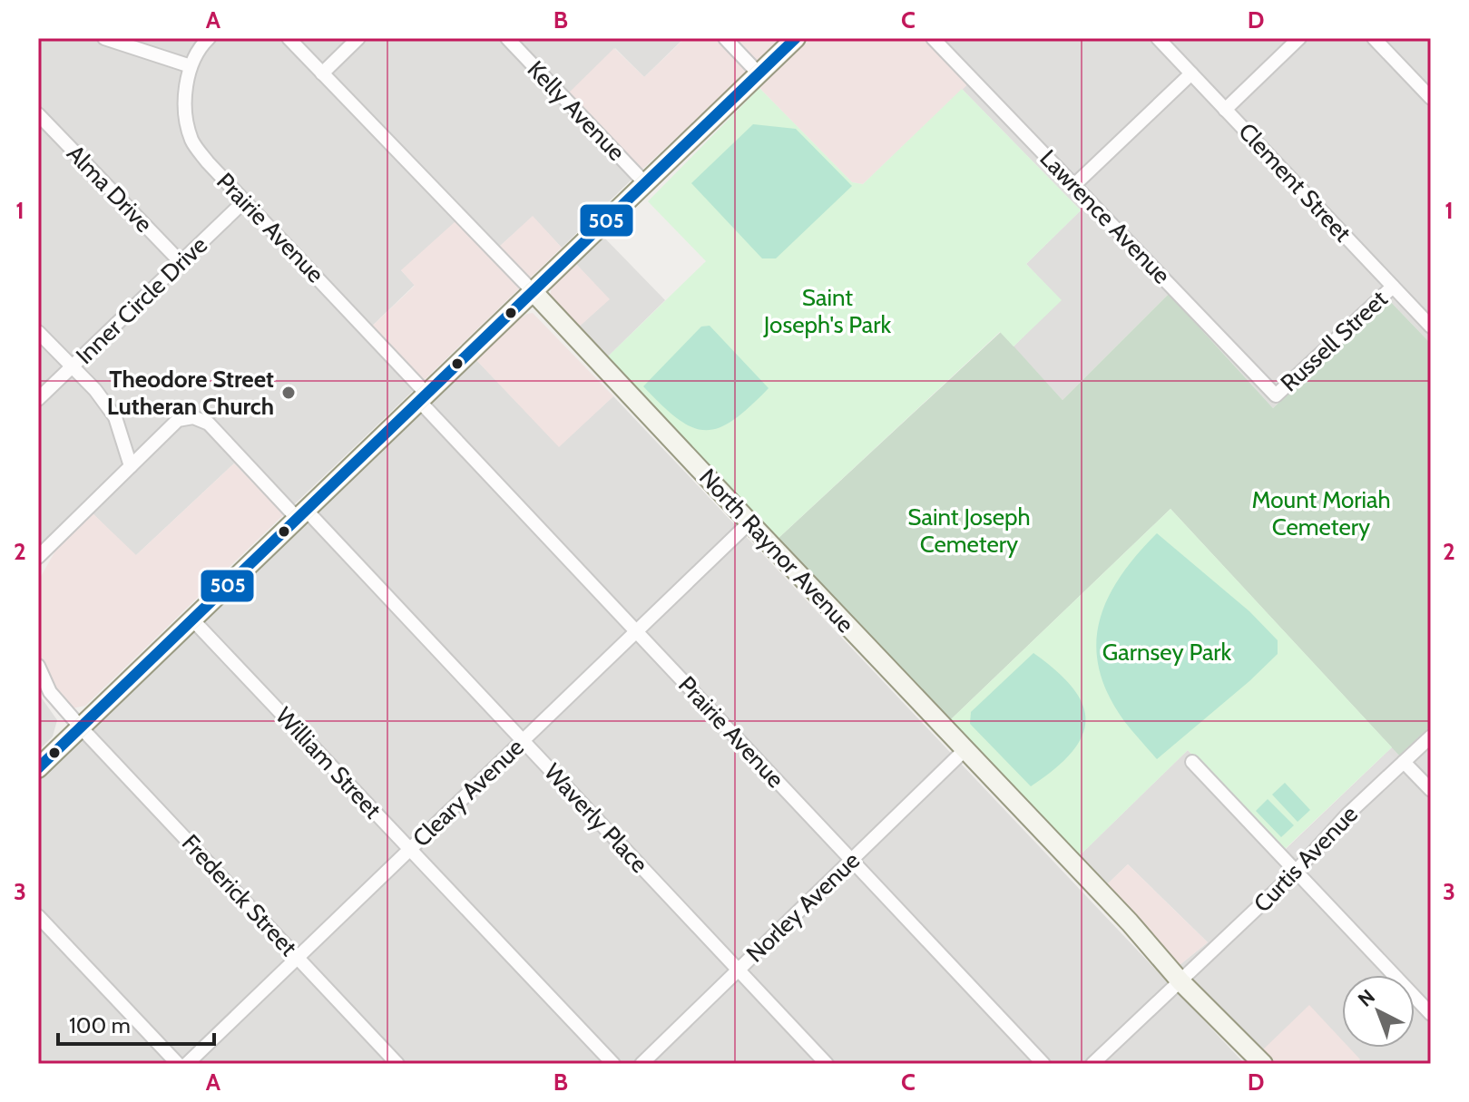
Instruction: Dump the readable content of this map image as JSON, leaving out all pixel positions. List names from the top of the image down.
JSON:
{
  "streets": {
    "main road": ["North Raynor Avenue"],
    "street": [
      "Kelly Avenue",
      "Clement Street",
      "Alma Drive",
      "Lawrence Avenue",
      "Prairie Avenue",
      "Inner Circle Drive",
      "Russell Street",
      "William Street",
      "Cleary Avenue",
      "Waverly Place",
      "Curtis Avenue",
      "Frederick Street",
      "Norley Avenue"
    ]
  },
  "crossings": [
    ["Clement Street", "Russell Street"],
    ["Alma Drive", "Inner Circle Drive"],
    ["Lawrence Avenue", "Russell Street"],
    ["Prairie Avenue", "Inner Circle Drive"],
    ["Prairie Avenue", "Cleary Avenue"],
    ["Prairie Avenue", "Norley Avenue"],
    ["North Raynor Avenue", "Cleary Avenue"],
    ["North Raynor Avenue", "Curtis Avenue"],
    ["North Raynor Avenue", "Norley Avenue"],
    ["William Street", "Cleary Avenue"],
    ["Cleary Avenue", "Waverly Place"],
    ["Cleary Avenue", "Frederick Street"],
    ["Waverly Place", "Norley Avenue"]
  ],
  "parks": [
    "Saint Joseph's Park",
    "Mount Moriah Cemetery",
    "Saint Joseph Cemetery",
    "Garnsey Park"
  ],
  "places": ["Theodore Street Lutheran Church"],
  "lines": ["transit line 505"],
  "scale_bar": "100 m",
  "north": "top left",
  "grid": {
    "columns": [
      "A",
      "B",
      "C",
      "D"
    ],
    "rows": ["1", "2", "3"]
  }
}
